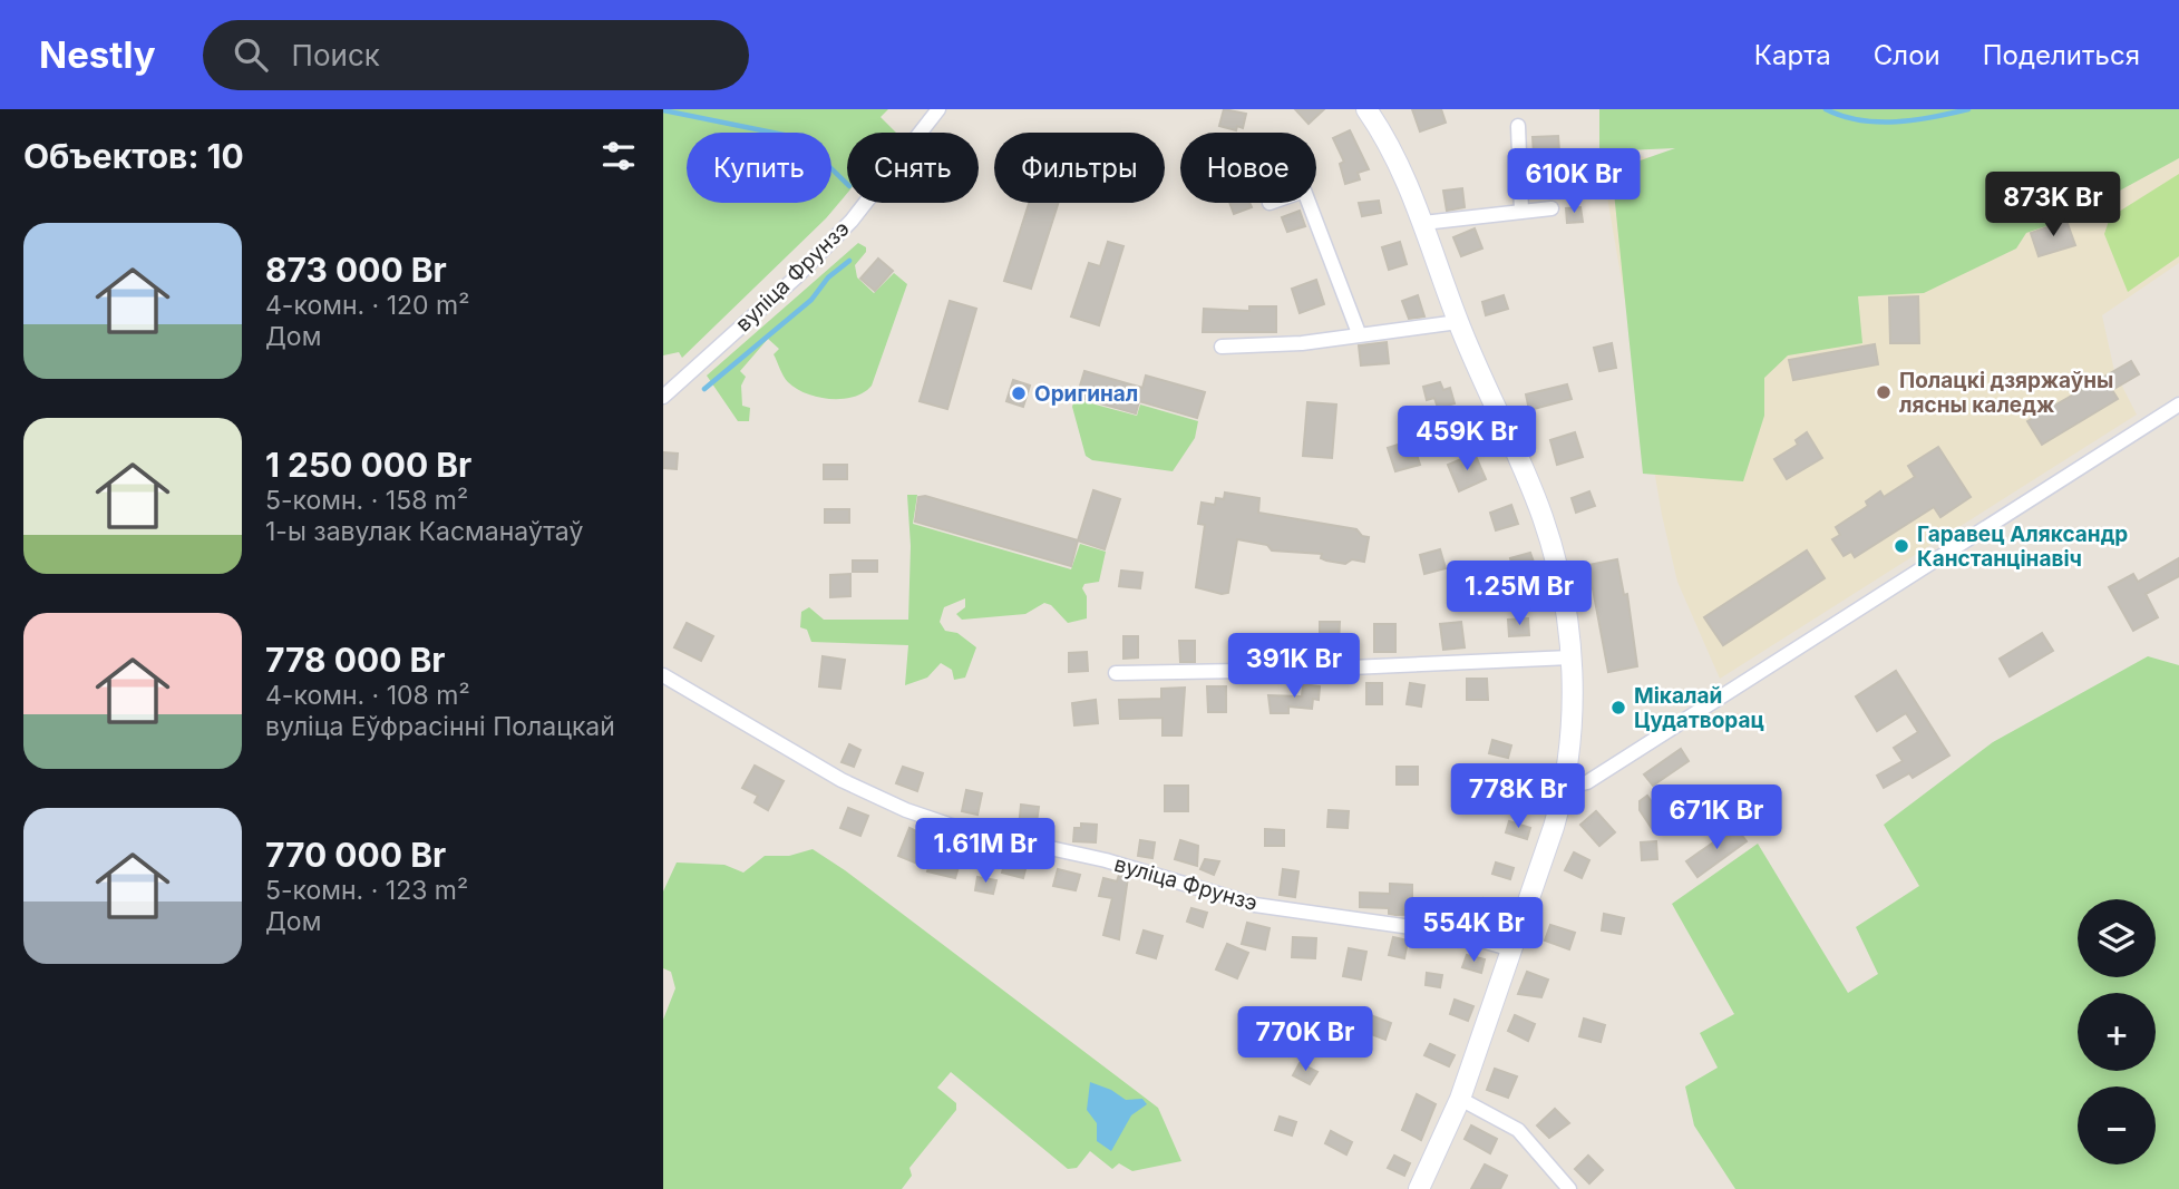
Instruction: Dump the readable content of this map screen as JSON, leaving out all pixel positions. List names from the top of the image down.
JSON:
{
  "streets": {
    "street": ["вуліца Фрунзэ"]
  },
  "places": [
    "Полацкі дзяржаўны лясны каледж",
    "Оригинал",
    "Гаравец Аляксандр Канстанцінавіч",
    "Мікалай Цудатворац"
  ],
  "page": {
    "header": "Nestly",
    "search": "Поиск",
    "nav": ["Карта", "Слои", "Поделиться"],
    "heading": "Объектов: 10",
    "chip": [
      "Купить",
      "Снять",
      "Фильтры",
      "Новое"
    ],
    "price": [
      "610K Br",
      "873K Br",
      "459K Br",
      "1.25M Br",
      "391K Br",
      "778K Br",
      "671K Br",
      "1.61M Br",
      "554K Br",
      "770K Br"
    ],
    "list": [
      {
        "name": "873 000 Br",
        "note": "4-комн. · 120 m² · Дом"
      },
      {
        "name": "1 250 000 Br",
        "note": "5-комн. · 158 m² · 1-ы завулак Касманаўтаў"
      },
      {
        "name": "778 000 Br",
        "note": "4-комн. · 108 m² · вуліца Еўфрасінні Полацкай"
      },
      {
        "name": "770 000 Br",
        "note": "5-комн. · 123 m² · Дом"
      }
    ],
    "map_buttons": ["+", "−"]
  }
}
